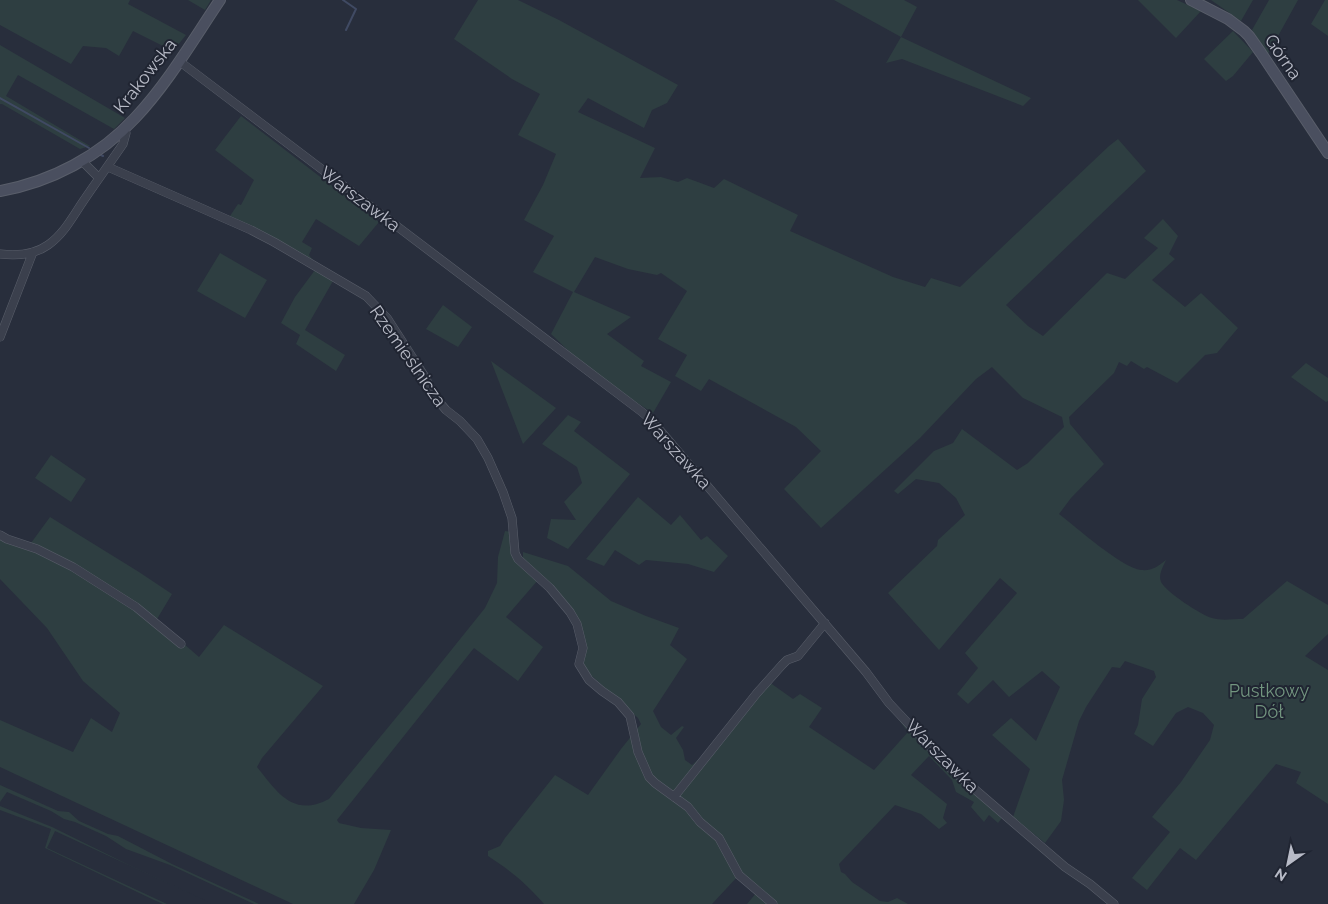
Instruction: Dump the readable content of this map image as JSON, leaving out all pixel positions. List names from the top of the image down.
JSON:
{
  "streets": {
    "main road": ["Górna", "Krakowska"],
    "street": ["Warszawka", "Rzemieślnicza"]
  },
  "crossings": [
    ["Krakowska", "Warszawka"]
  ],
  "parks": ["Pustkowy Dół"],
  "north": "bottom left"
}
